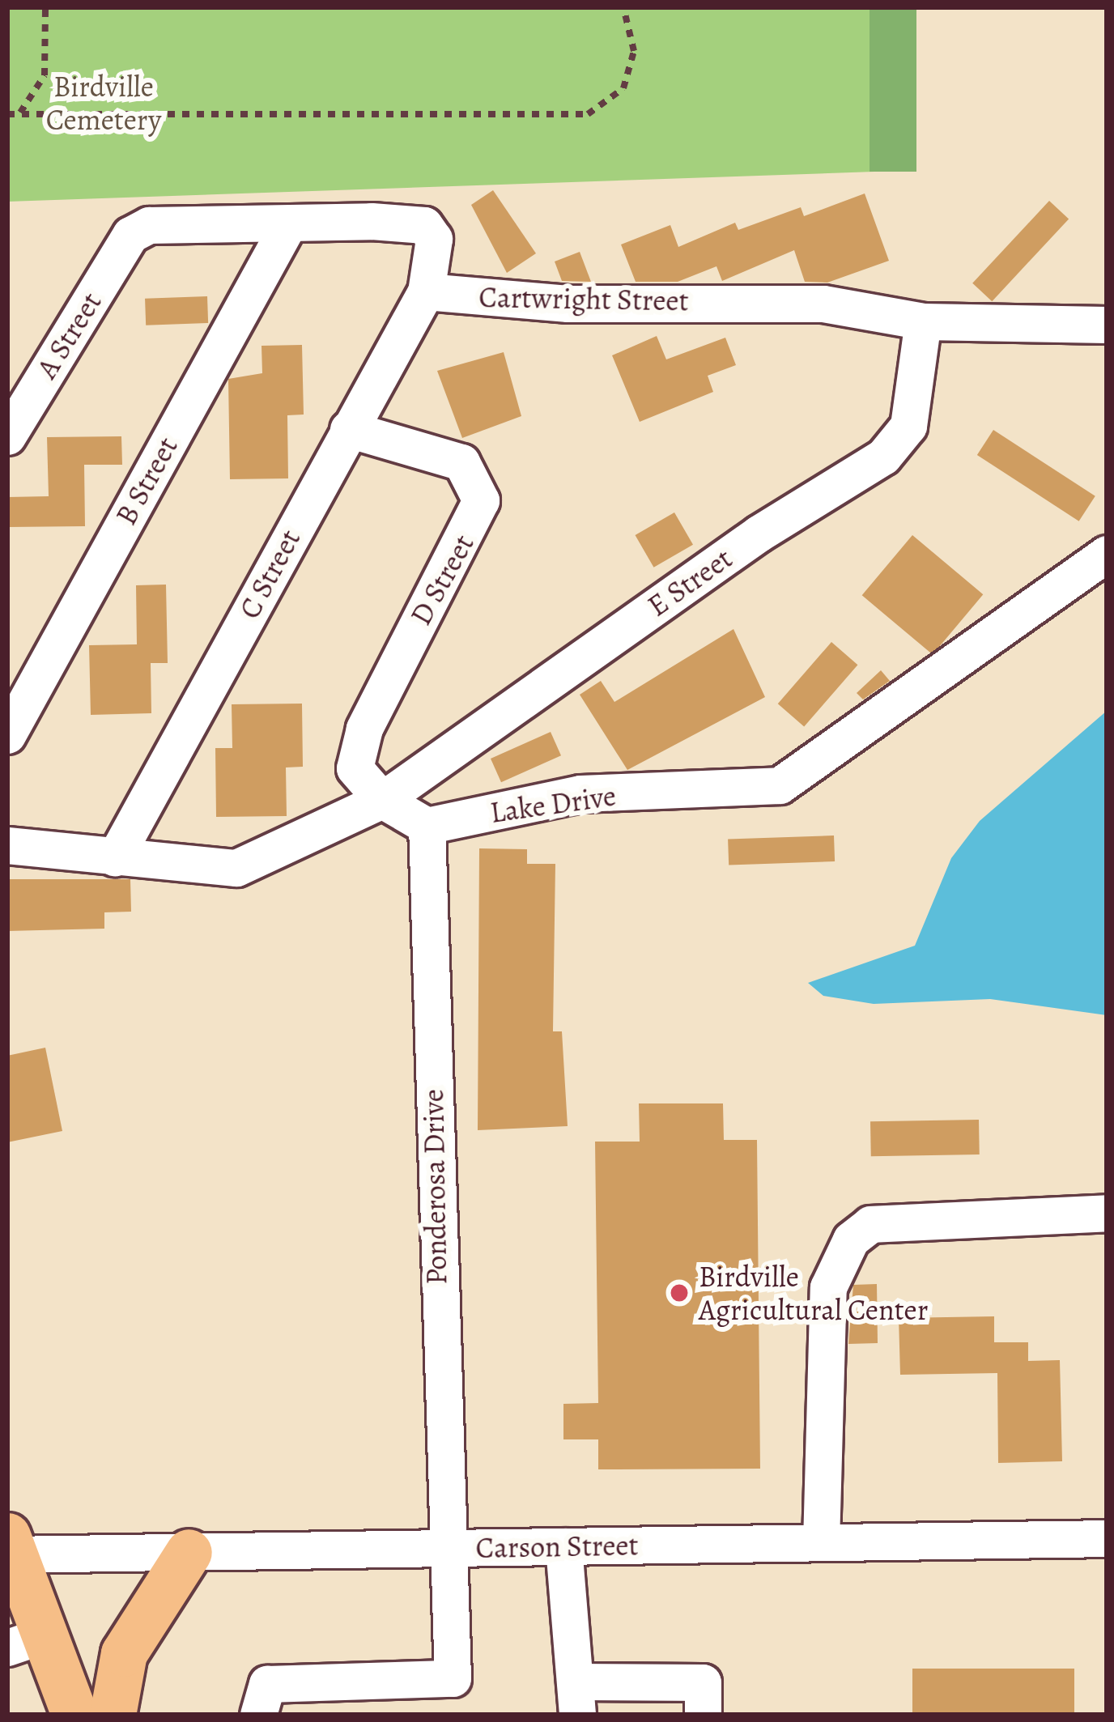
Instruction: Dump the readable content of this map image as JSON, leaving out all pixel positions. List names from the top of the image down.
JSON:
{
  "streets": {
    "street": [
      "Cartwright Street",
      "A Street",
      "B Street",
      "C Street",
      "D Street",
      "E Street",
      "Lake Drive",
      "Ponderosa Drive",
      "Carson Street"
    ]
  },
  "crossings": [
    ["Cartwright Street", "C Street"],
    ["Cartwright Street", "E Street"],
    ["A Street", "B Street"],
    ["C Street", "D Street"],
    ["D Street", "E Street"],
    ["Lake Drive", "Ponderosa Drive"],
    ["Ponderosa Drive", "Carson Street"]
  ],
  "parks": ["Birdville Cemetery"],
  "places": ["Birdville Agricultural Center"]
}
